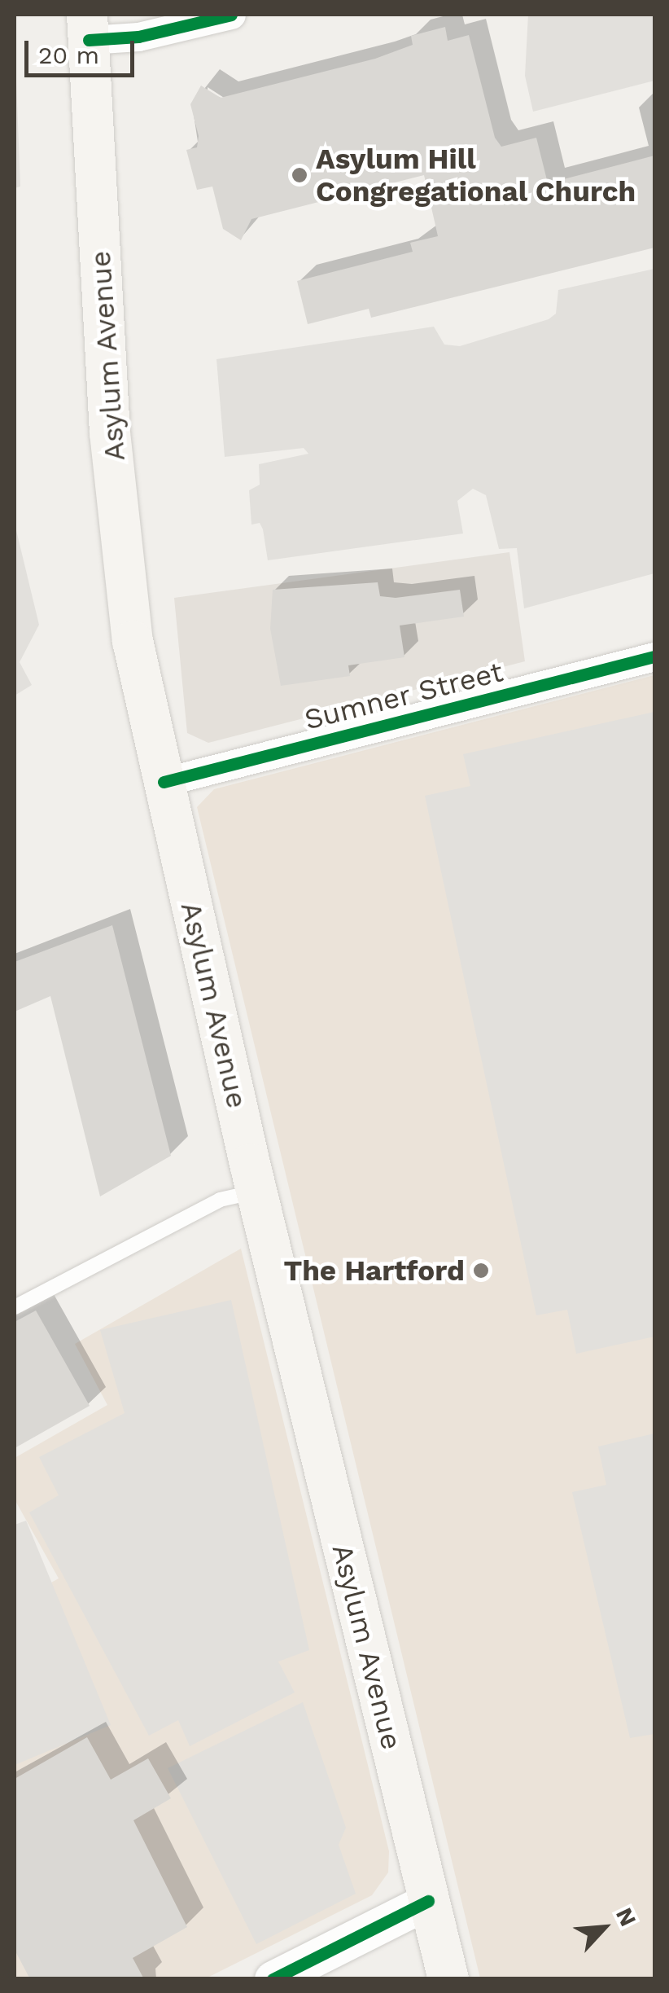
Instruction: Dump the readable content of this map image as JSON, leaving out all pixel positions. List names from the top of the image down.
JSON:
{
  "streets": {
    "main road": ["Asylum Avenue"],
    "street": ["Sumner Street"]
  },
  "crossings": [
    ["Asylum Avenue", "Sumner Street"]
  ],
  "places": ["Asylum Hill Congregational Church", "The Hartford"],
  "scale_bar": "20 m",
  "north": "top right"
}
